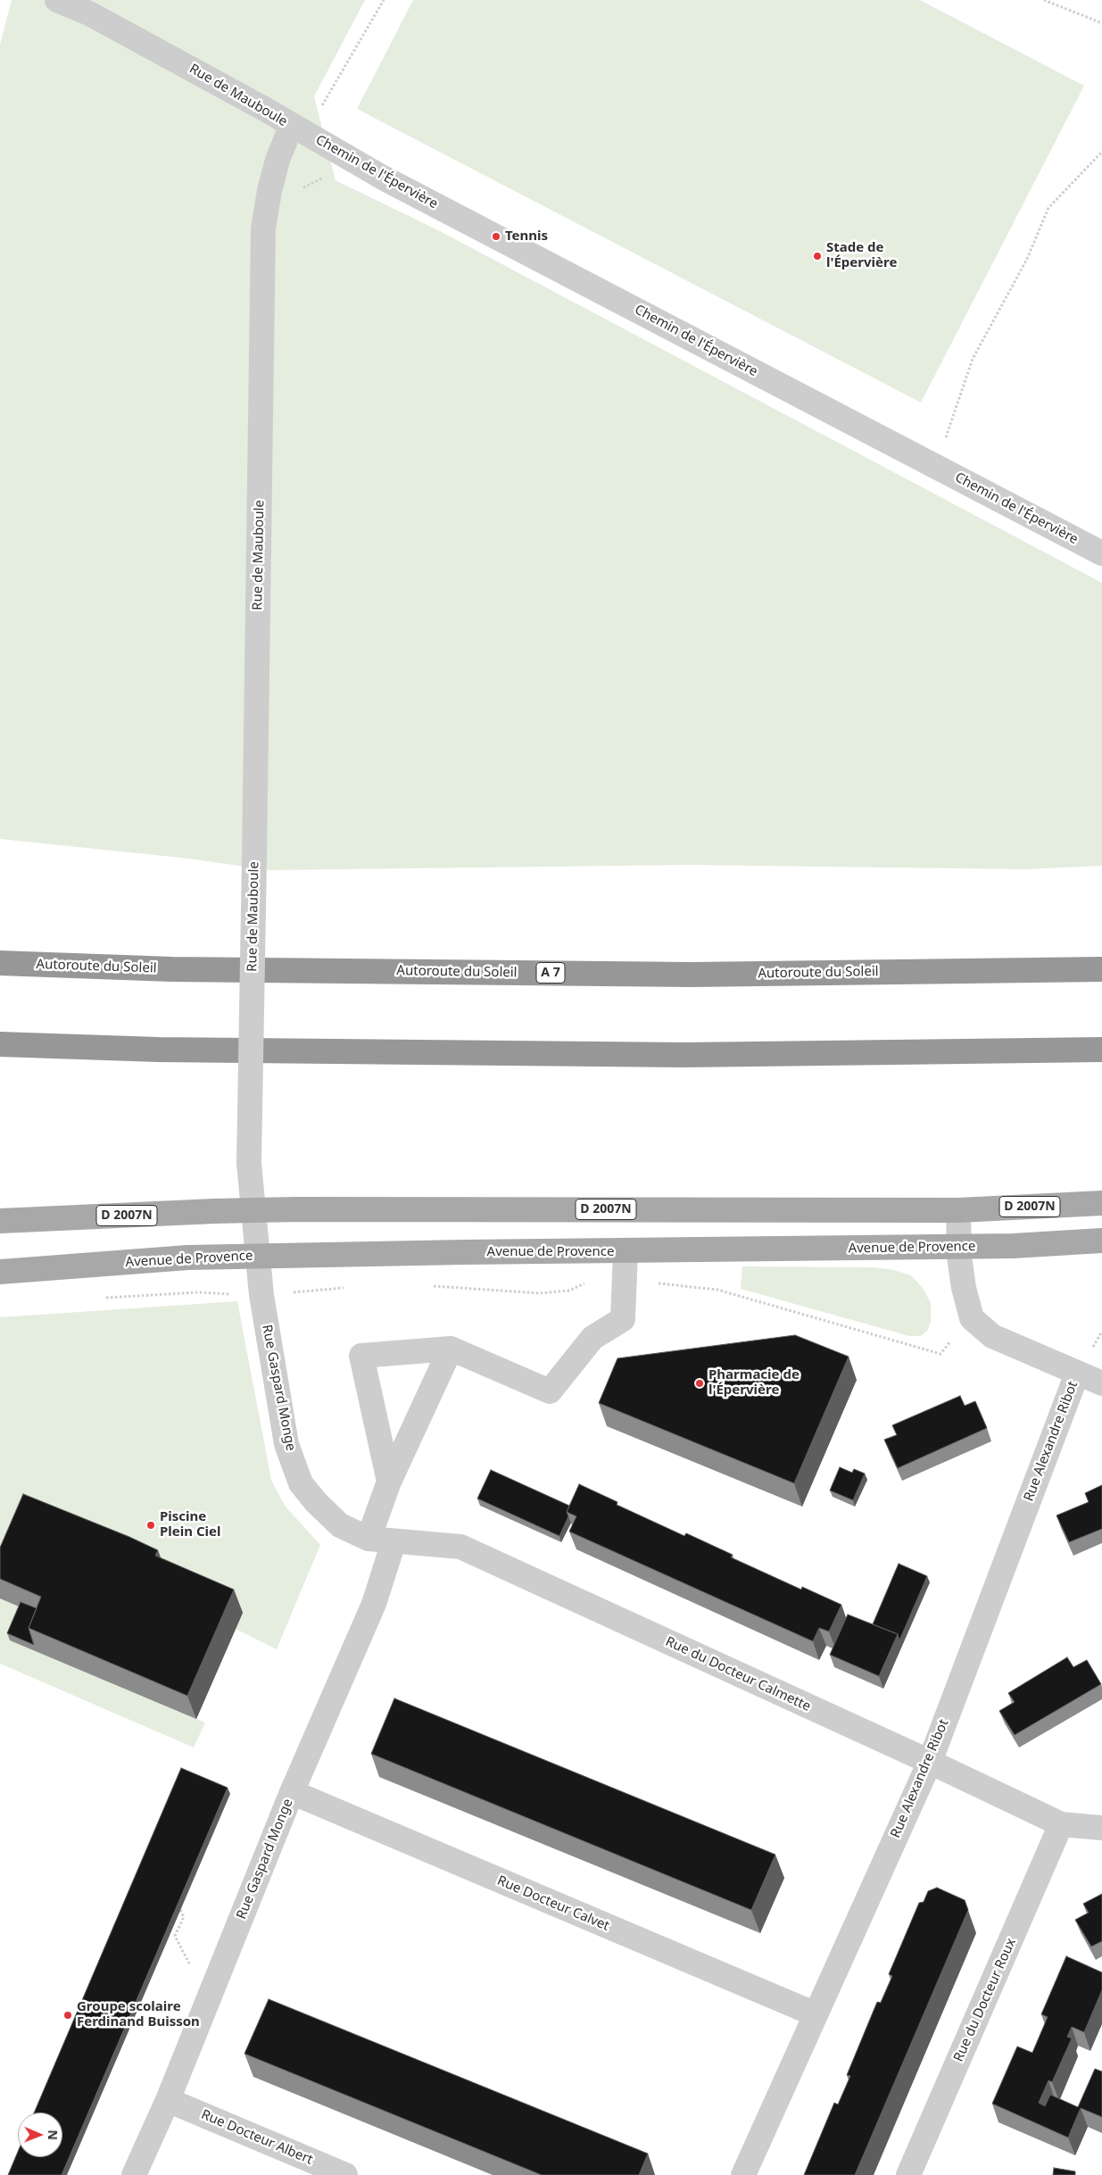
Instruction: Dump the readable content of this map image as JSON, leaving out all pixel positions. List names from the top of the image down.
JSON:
{
  "streets": {
    "highway": ["Autoroute du Soleil", "A 7"],
    "main road": ["D 2007N", "Avenue de Provence"],
    "street": [
      "Rue de Mauboule",
      "Chemin de l'Épervière",
      "Rue Gaspard Monge",
      "Rue Alexandre Ribot",
      "Rue du Docteur Calmette",
      "Rue Docteur Calvet",
      "Rue du Docteur Roux",
      "Rue Docteur Albert"
    ]
  },
  "crossings": [
    ["Rue de Mauboule", "Chemin de l'Épervière"],
    ["Rue de Mauboule", "D 2007N"],
    ["Rue de Mauboule", "Avenue de Provence"],
    ["Rue de Mauboule", "Rue Gaspard Monge"],
    ["Avenue de Provence", "Rue Gaspard Monge"],
    ["Rue Gaspard Monge", "Rue du Docteur Calmette"],
    ["Rue Gaspard Monge", "Rue Docteur Calvet"],
    ["Rue Gaspard Monge", "Rue Docteur Albert"],
    ["Rue Alexandre Ribot", "Rue du Docteur Calmette"],
    ["Rue Alexandre Ribot", "Rue Docteur Calvet"],
    ["Rue du Docteur Calmette", "Rue du Docteur Roux"]
  ],
  "places": [
    "Tennis",
    "Stade de l'Épervière",
    "Pharmacie de l'Épervière",
    "Piscine Plein Ciel",
    "Groupe scolaire Ferdinand Buisson"
  ],
  "north": "right"
}
